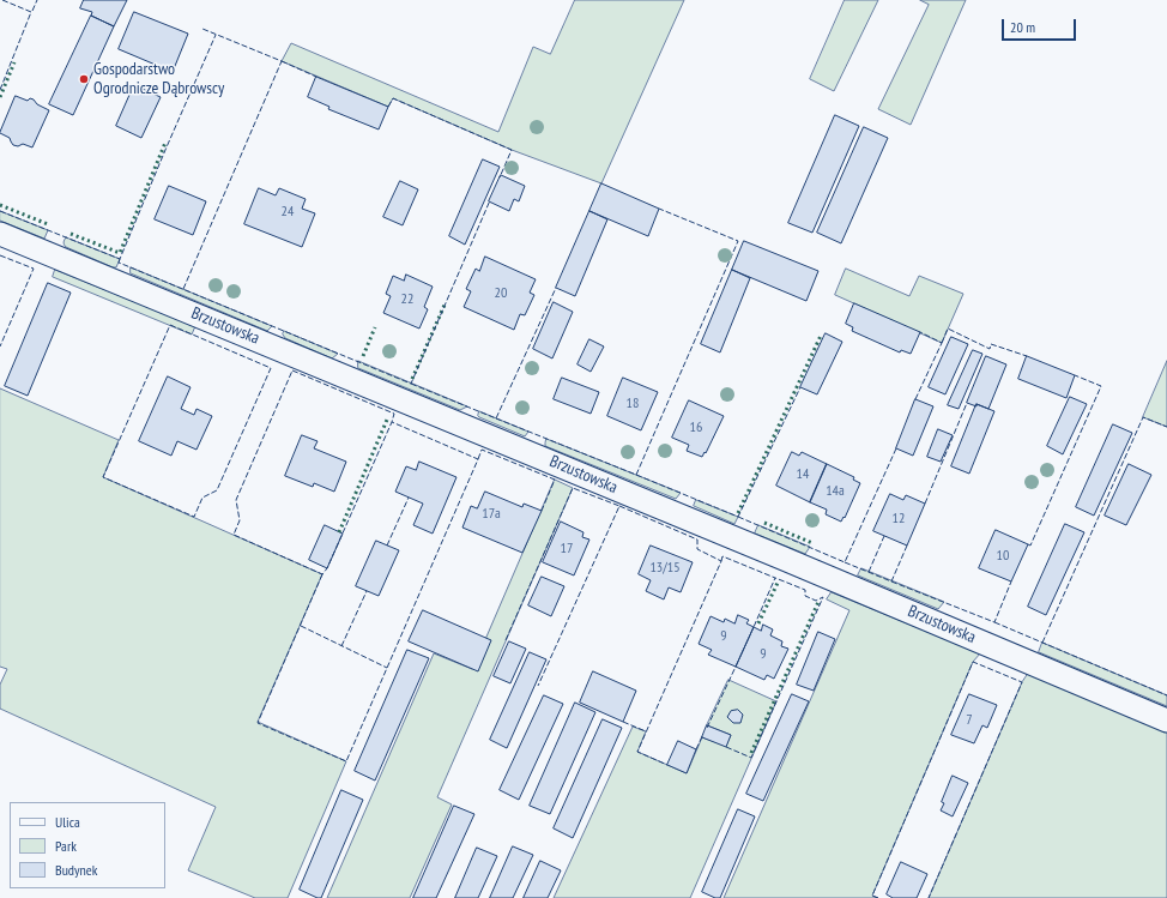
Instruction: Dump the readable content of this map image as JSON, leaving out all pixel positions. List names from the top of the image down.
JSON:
{
  "streets": {
    "street": ["Brzustowska"]
  },
  "places": ["Gospodarstwo Ogrodnicze Dąbrowscy"],
  "house_numbers": [
    "24",
    "20",
    "22",
    "18",
    "16",
    "14",
    "14a",
    "17a",
    "12",
    "17",
    "10",
    "13/15",
    "9",
    "9",
    "7"
  ],
  "legend": ["Ulica", "Park", "Budynek"],
  "scale_bar": "20 m"
}
